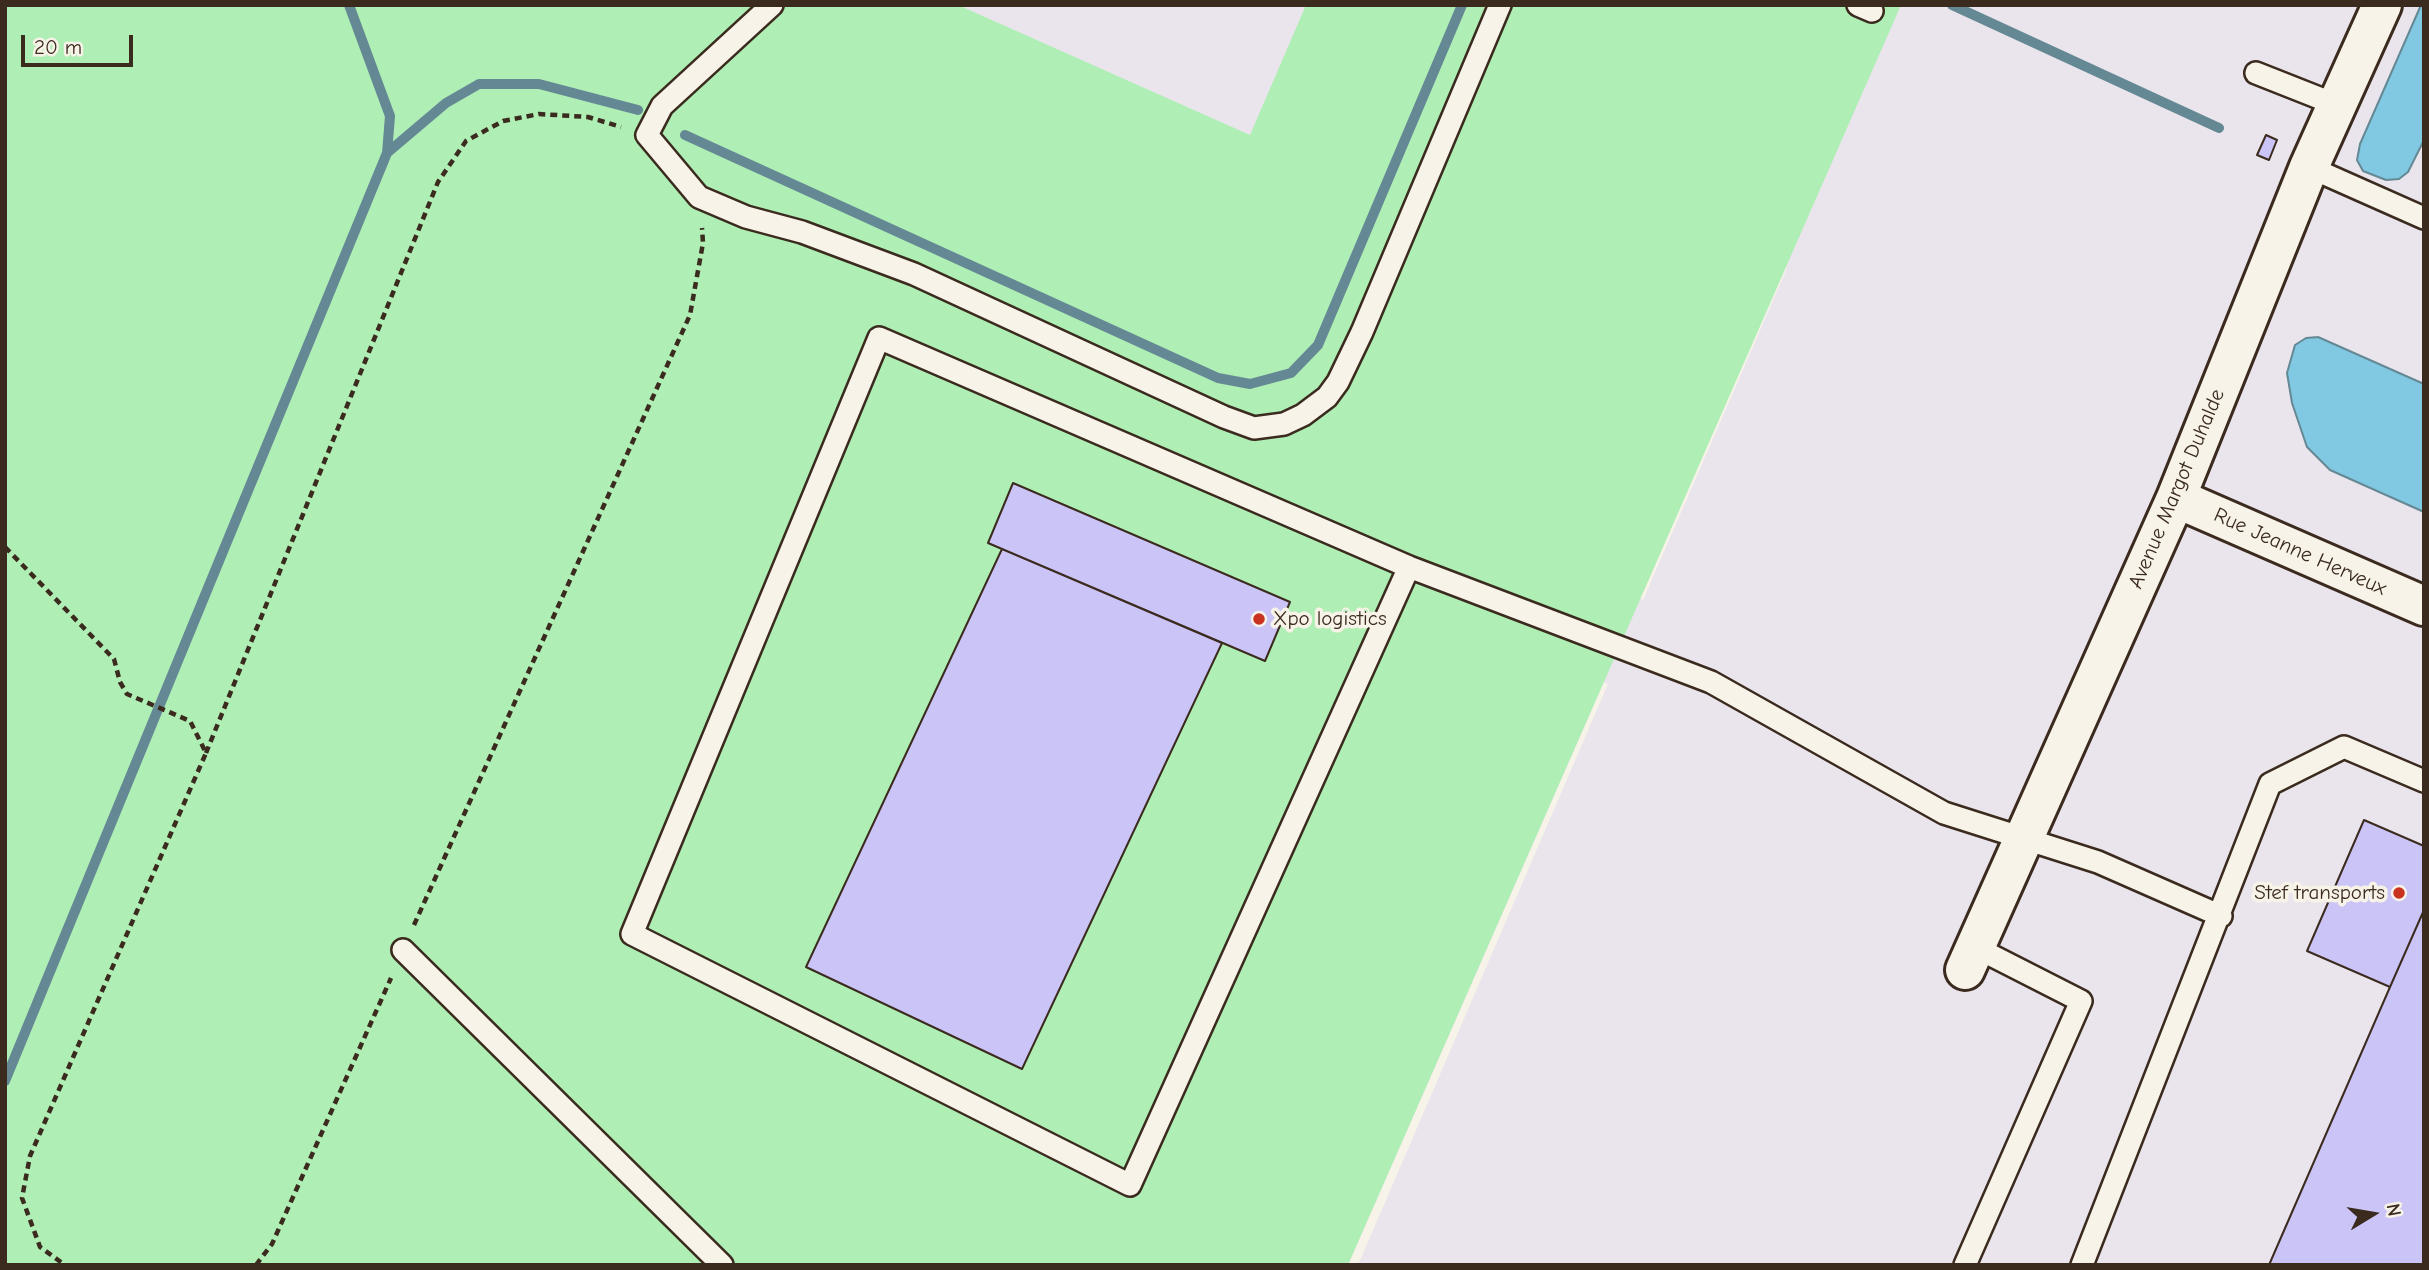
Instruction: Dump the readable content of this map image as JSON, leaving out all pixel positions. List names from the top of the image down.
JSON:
{
  "streets": {
    "street": ["Avenue Margot Duhalde", "Rue Jeanne Herveux"]
  },
  "crossings": [
    ["Avenue Margot Duhalde", "Rue Jeanne Herveux"]
  ],
  "places": ["Xpo logistics", "Stef transports"],
  "scale_bar": "20 m",
  "north": "right"
}
